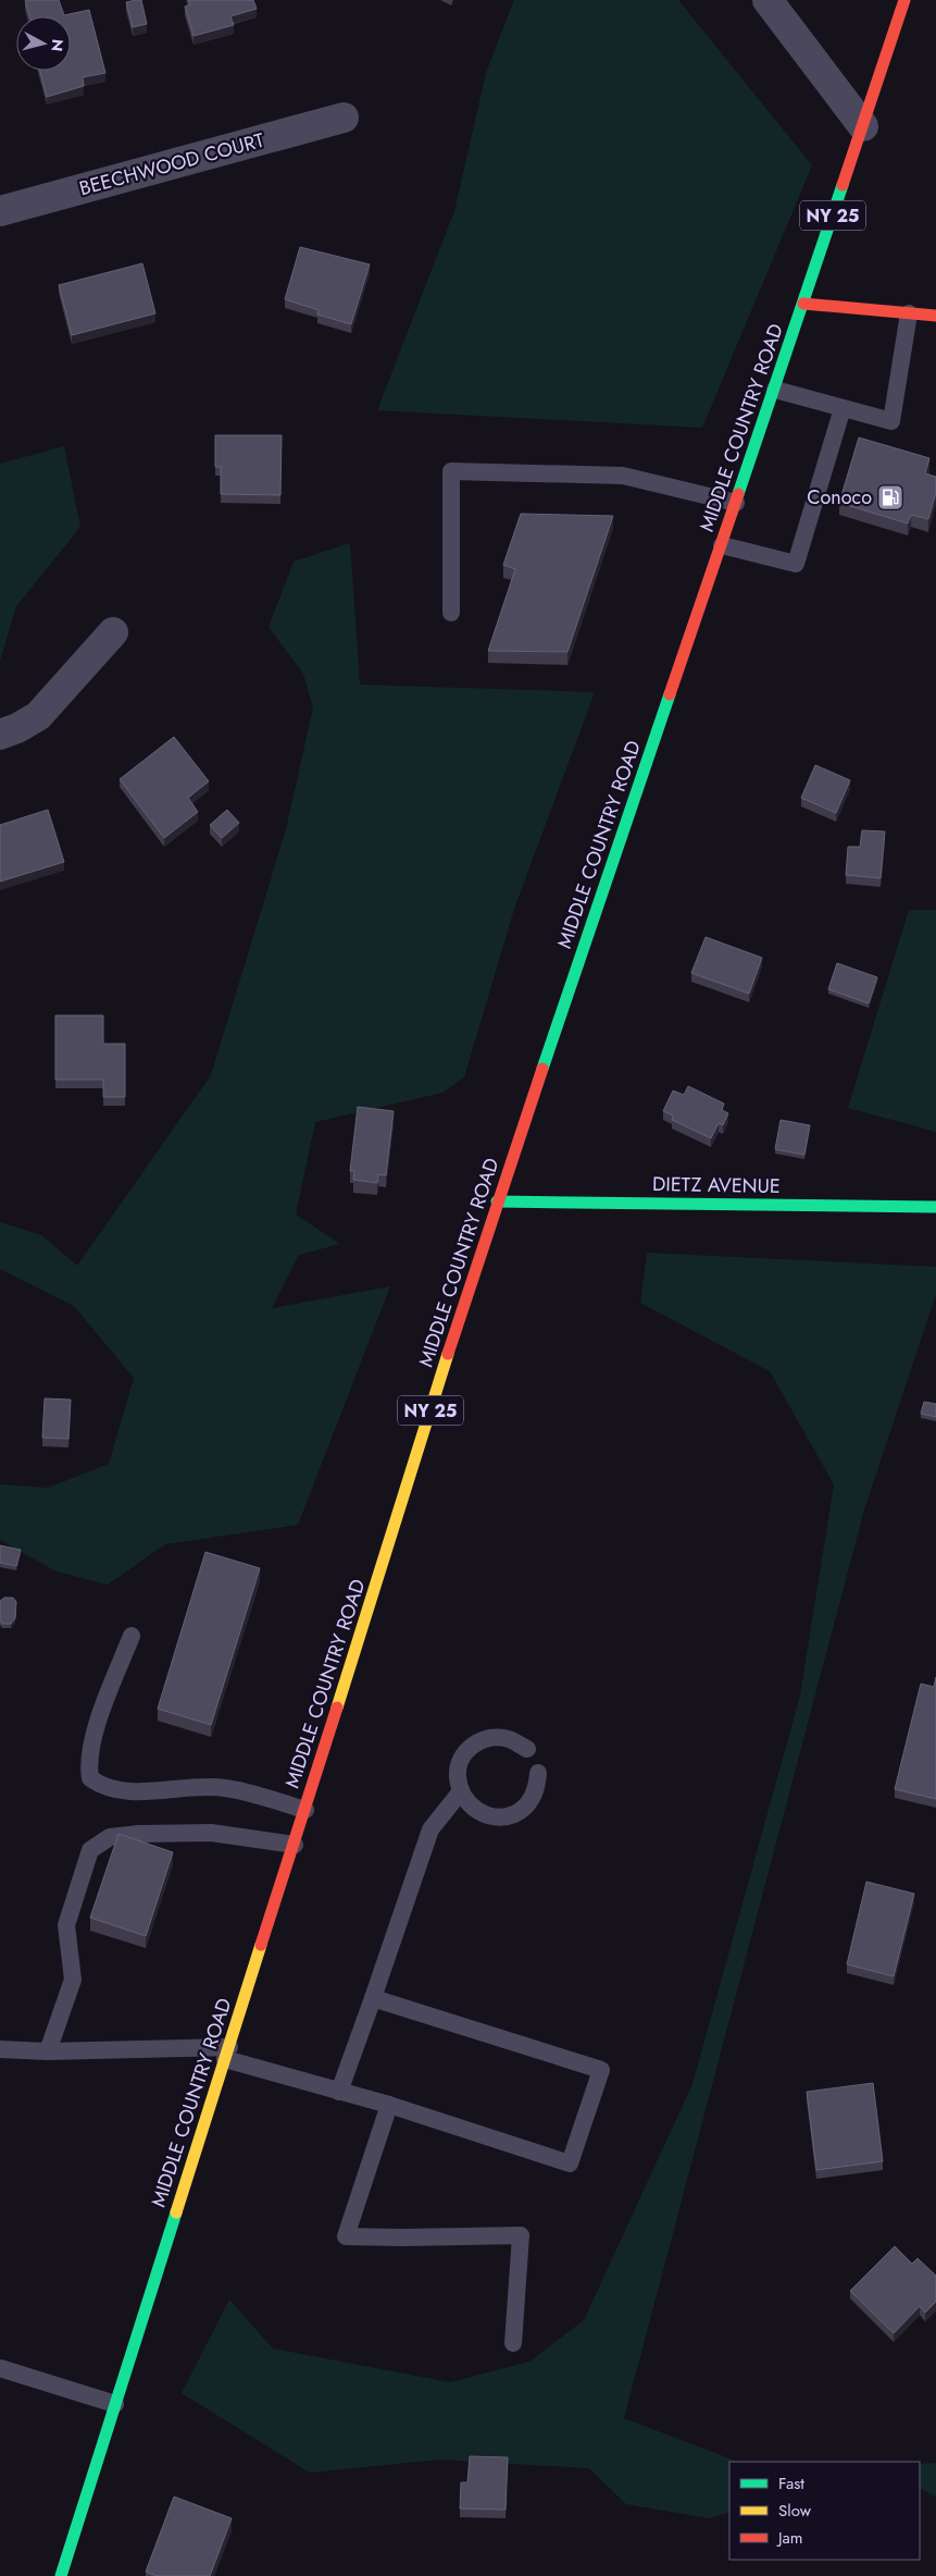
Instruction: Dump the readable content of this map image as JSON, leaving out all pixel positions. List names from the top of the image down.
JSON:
{
  "streets": {
    "main road": ["NY 25", "MIDDLE COUNTRY ROAD", "DIETZ AVENUE"],
    "street": ["BEECHWOOD COURT"]
  },
  "crossings": [
    ["MIDDLE COUNTRY ROAD", "DIETZ AVENUE"]
  ],
  "places": {
    "fuel station": ["Conoco"]
  },
  "legend": ["Fast", "Slow", "Jam"],
  "north": "right"
}
